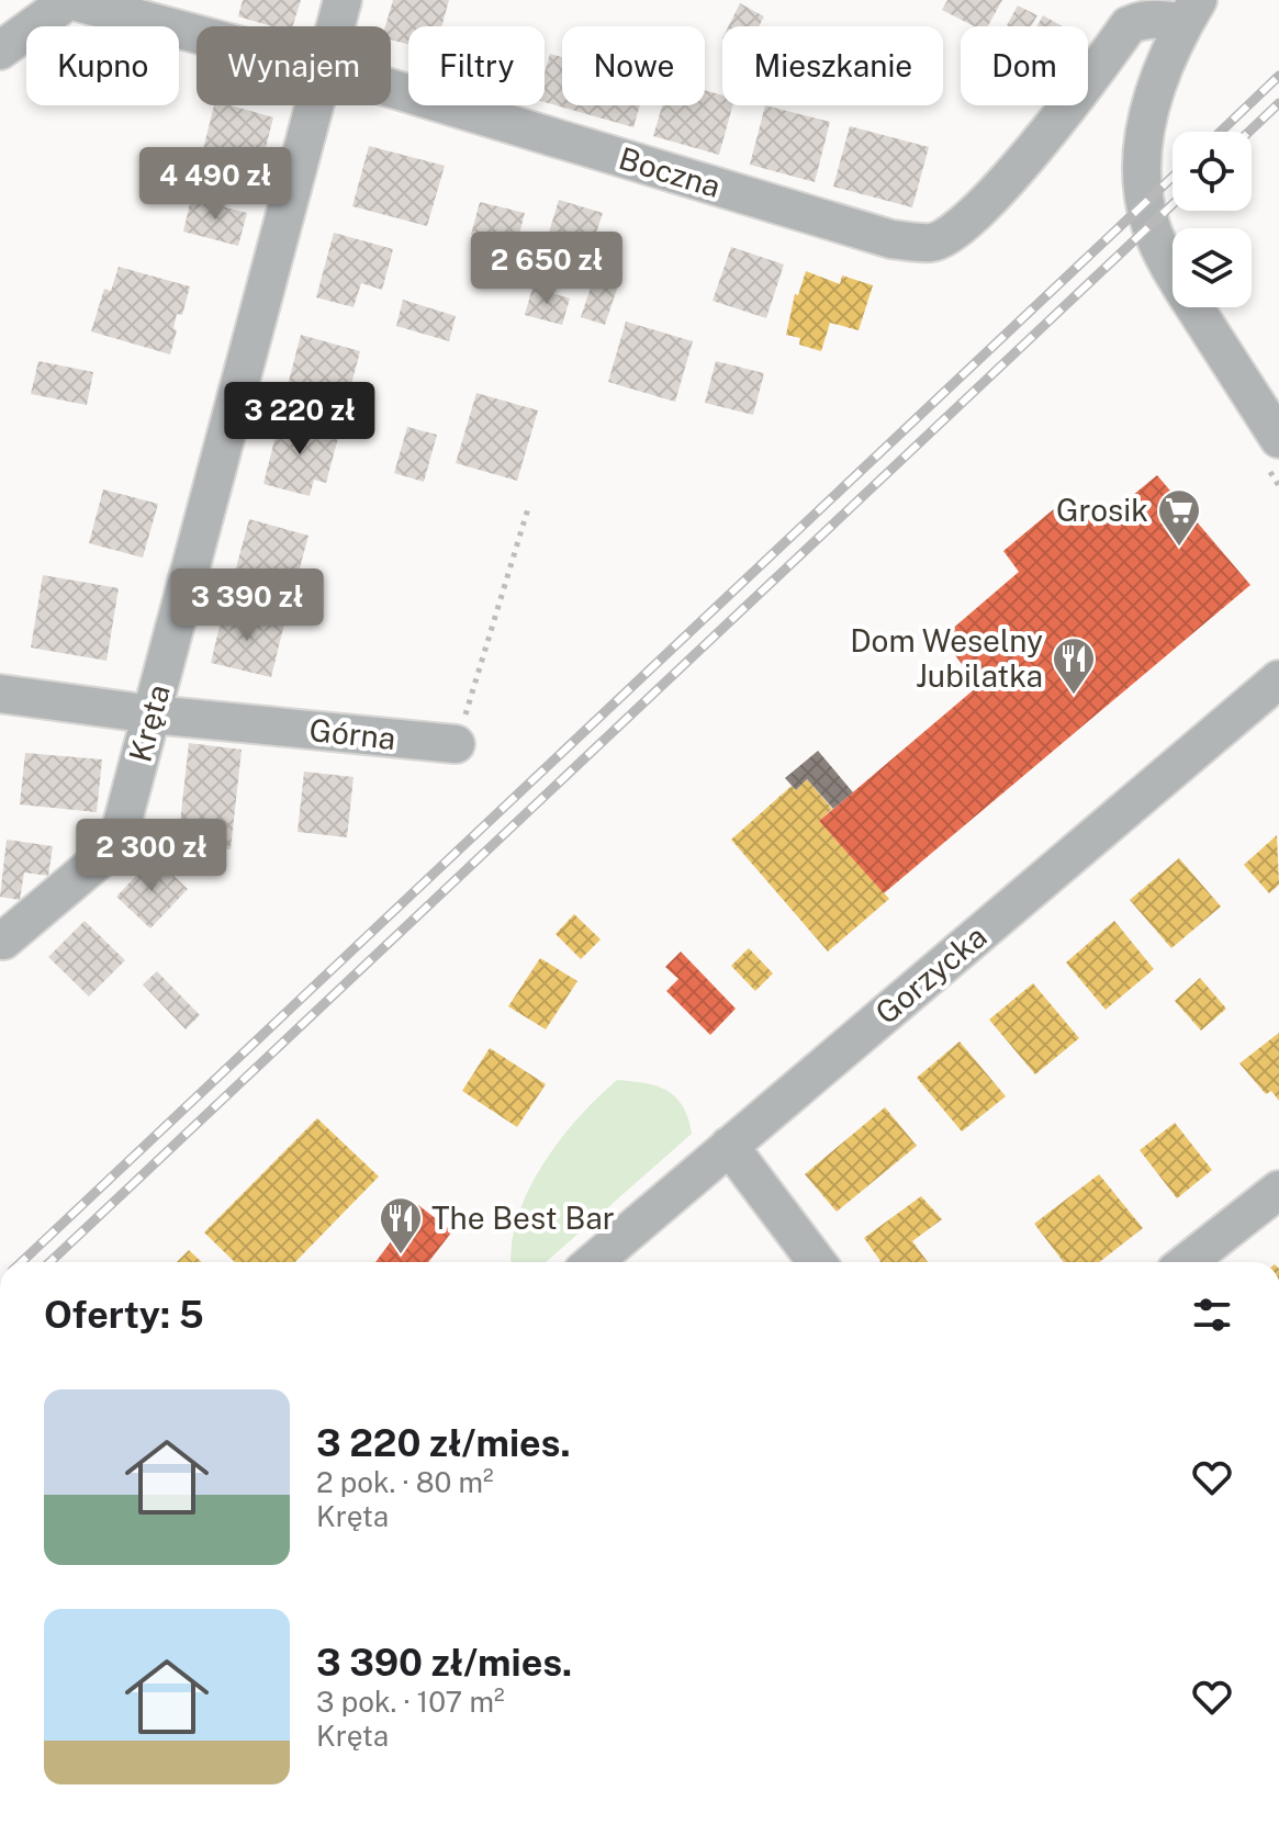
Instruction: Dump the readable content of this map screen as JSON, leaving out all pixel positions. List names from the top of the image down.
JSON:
{
  "streets": {
    "street": [
      "Boczna",
      "Kręta",
      "Górna",
      "Gorzycka"
    ]
  },
  "crossings": [
    ["Kręta", "Górna"]
  ],
  "places": {
    "supermarket": ["Grosik"],
    "restaurant": ["Dom Weselny Jubilatka", "The Best Bar"]
  },
  "page": {
    "chip": [
      "Kupno",
      "Wynajem",
      "Filtry",
      "Nowe",
      "Mieszkanie",
      "Dom"
    ],
    "price": [
      "4 490 zł",
      "2 650 zł",
      "3 220 zł",
      "3 390 zł",
      "2 300 zł"
    ],
    "heading": "Oferty: 5",
    "list": [
      {
        "name": "3 220 zł/mies.",
        "note": "2 pok. · 80 m² · Kręta"
      },
      {
        "name": "3 390 zł/mies.",
        "note": "3 pok. · 107 m² · Kręta"
      }
    ]
  }
}
